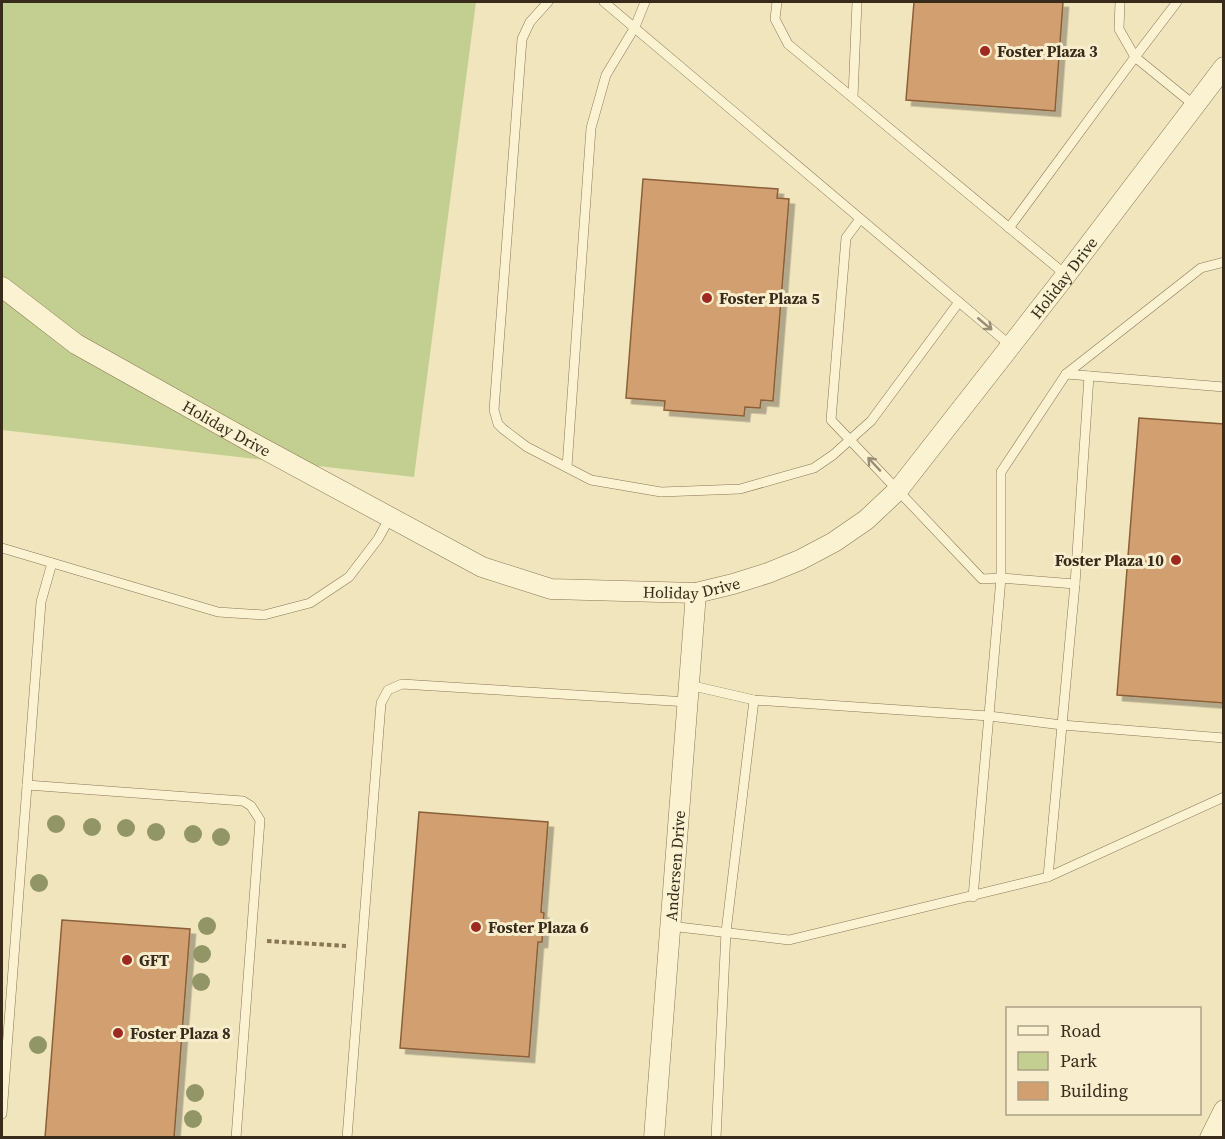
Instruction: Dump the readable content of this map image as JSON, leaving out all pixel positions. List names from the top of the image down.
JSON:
{
  "streets": {
    "street": ["Holiday Drive", "Andersen Drive"]
  },
  "crossings": [
    ["Holiday Drive", "Andersen Drive"]
  ],
  "places": [
    "Foster Plaza 3",
    "Foster Plaza 5",
    "Foster Plaza 10",
    "Foster Plaza 6",
    "GFT",
    "Foster Plaza 8"
  ],
  "legend": ["Road", "Park", "Building"]
}
